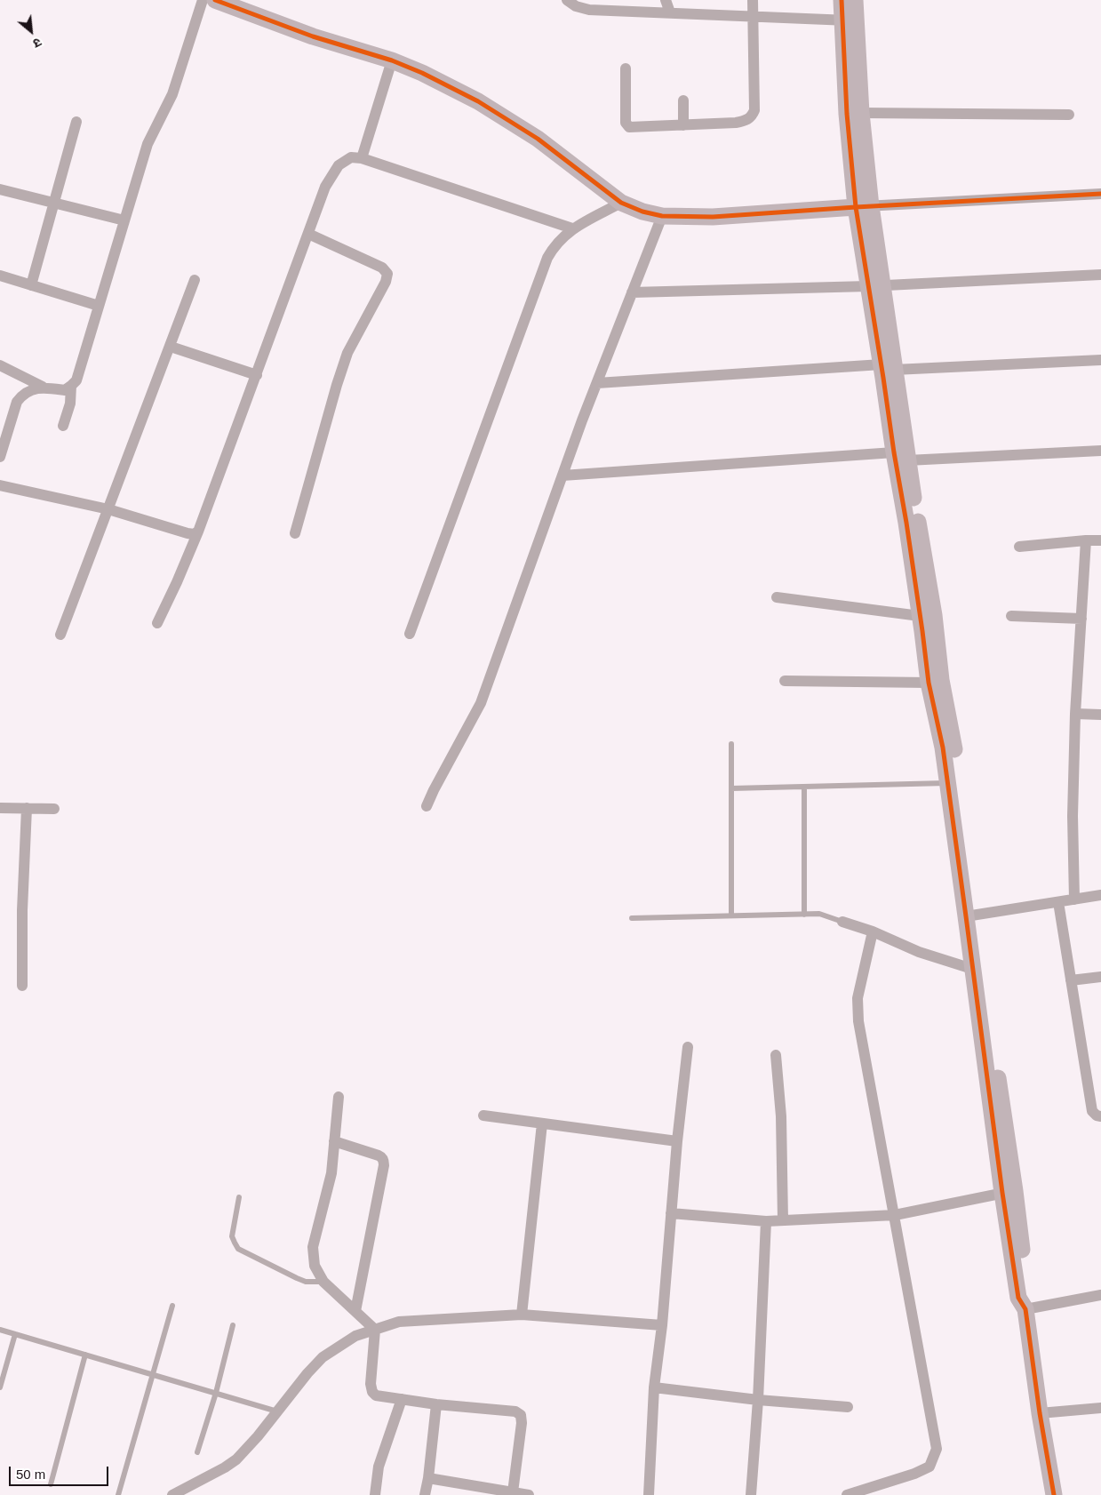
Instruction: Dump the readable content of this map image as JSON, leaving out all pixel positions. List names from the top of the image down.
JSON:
{
  "scale_bar": "50 m",
  "north": "bottom right"
}
